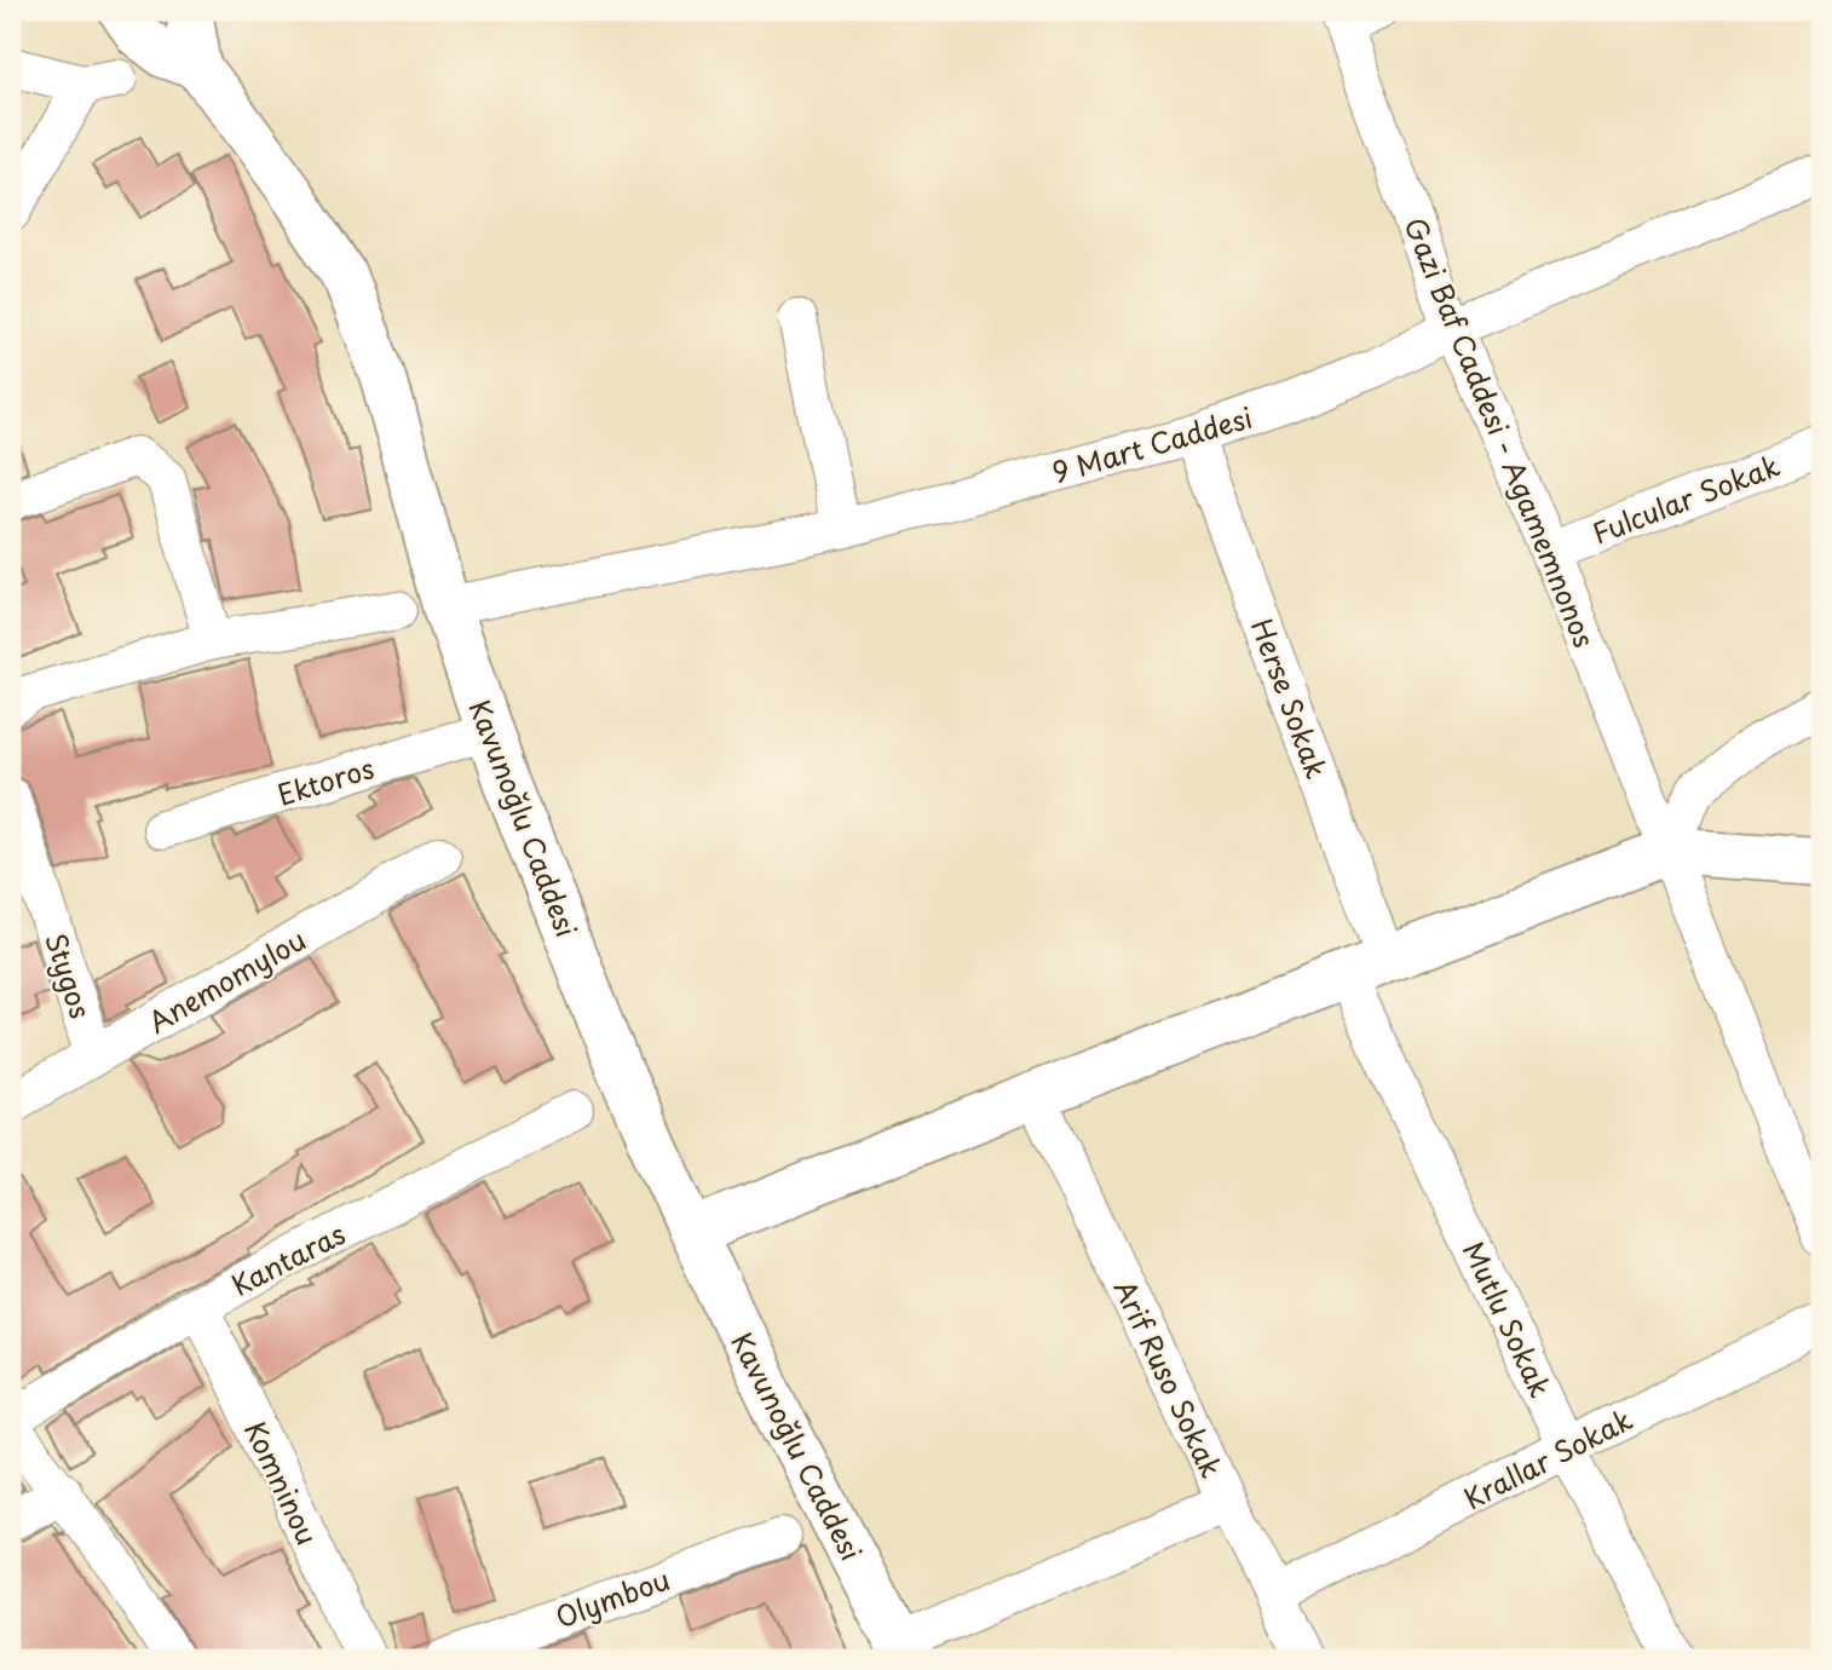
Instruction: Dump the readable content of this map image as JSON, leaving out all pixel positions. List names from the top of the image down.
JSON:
{
  "streets": {
    "main road": ["Kavunoğlu Caddesi"],
    "street": [
      "Gazi Baf Caddesi - Agamemnonos",
      "9 Mart Caddesi",
      "Fulcular Sokak",
      "Herse Sokak",
      "Ektoros",
      "Stygos",
      "Anemomylou",
      "Kantaras",
      "Mutlu Sokak",
      "Arif Ruso Sokak",
      "Krallar Sokak",
      "Komninou",
      "Olymbou"
    ]
  },
  "crossings": [
    ["Gazi Baf Caddesi - Agamemnonos", "9 Mart Caddesi"],
    ["Gazi Baf Caddesi - Agamemnonos", "Fulcular Sokak"],
    ["9 Mart Caddesi", "Herse Sokak"],
    ["9 Mart Caddesi", "Kavunoğlu Caddesi"],
    ["Herse Sokak", "Mutlu Sokak"],
    ["Ektoros", "Kavunoğlu Caddesi"],
    ["Stygos", "Anemomylou"],
    ["Kantaras", "Komninou"],
    ["Mutlu Sokak", "Krallar Sokak"],
    ["Arif Ruso Sokak", "Krallar Sokak"]
  ]
}
